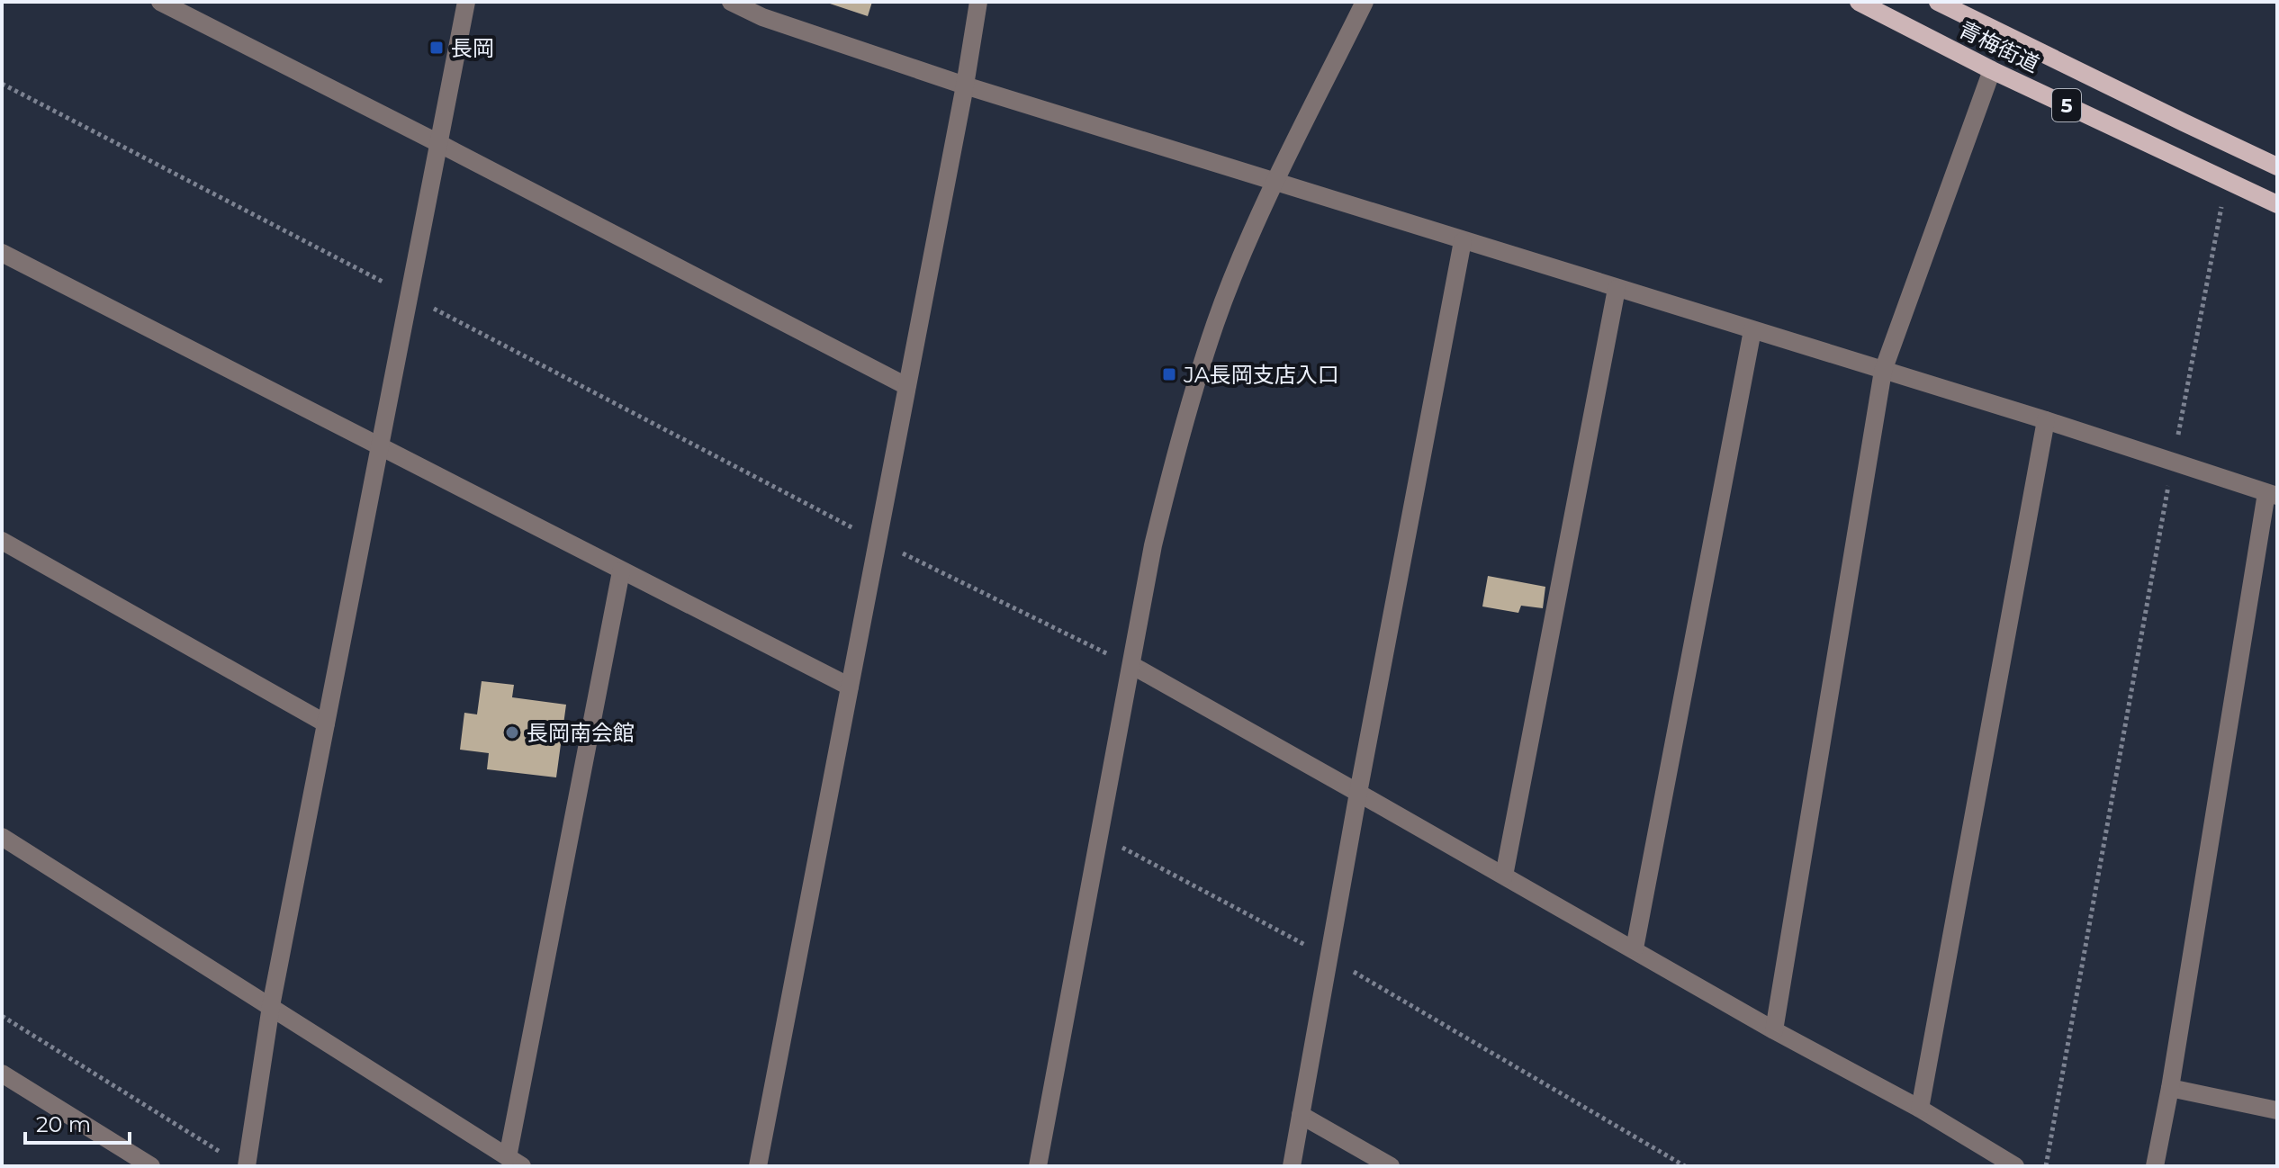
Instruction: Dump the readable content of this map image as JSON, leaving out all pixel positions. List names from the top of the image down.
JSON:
{
  "streets": {
    "main road": ["青梅街道", "5"]
  },
  "places": {
    "transit": ["長岡", "JA長岡支店入口"],
    "other": ["長岡南会館"]
  },
  "scale_bar": "20 m"
}
